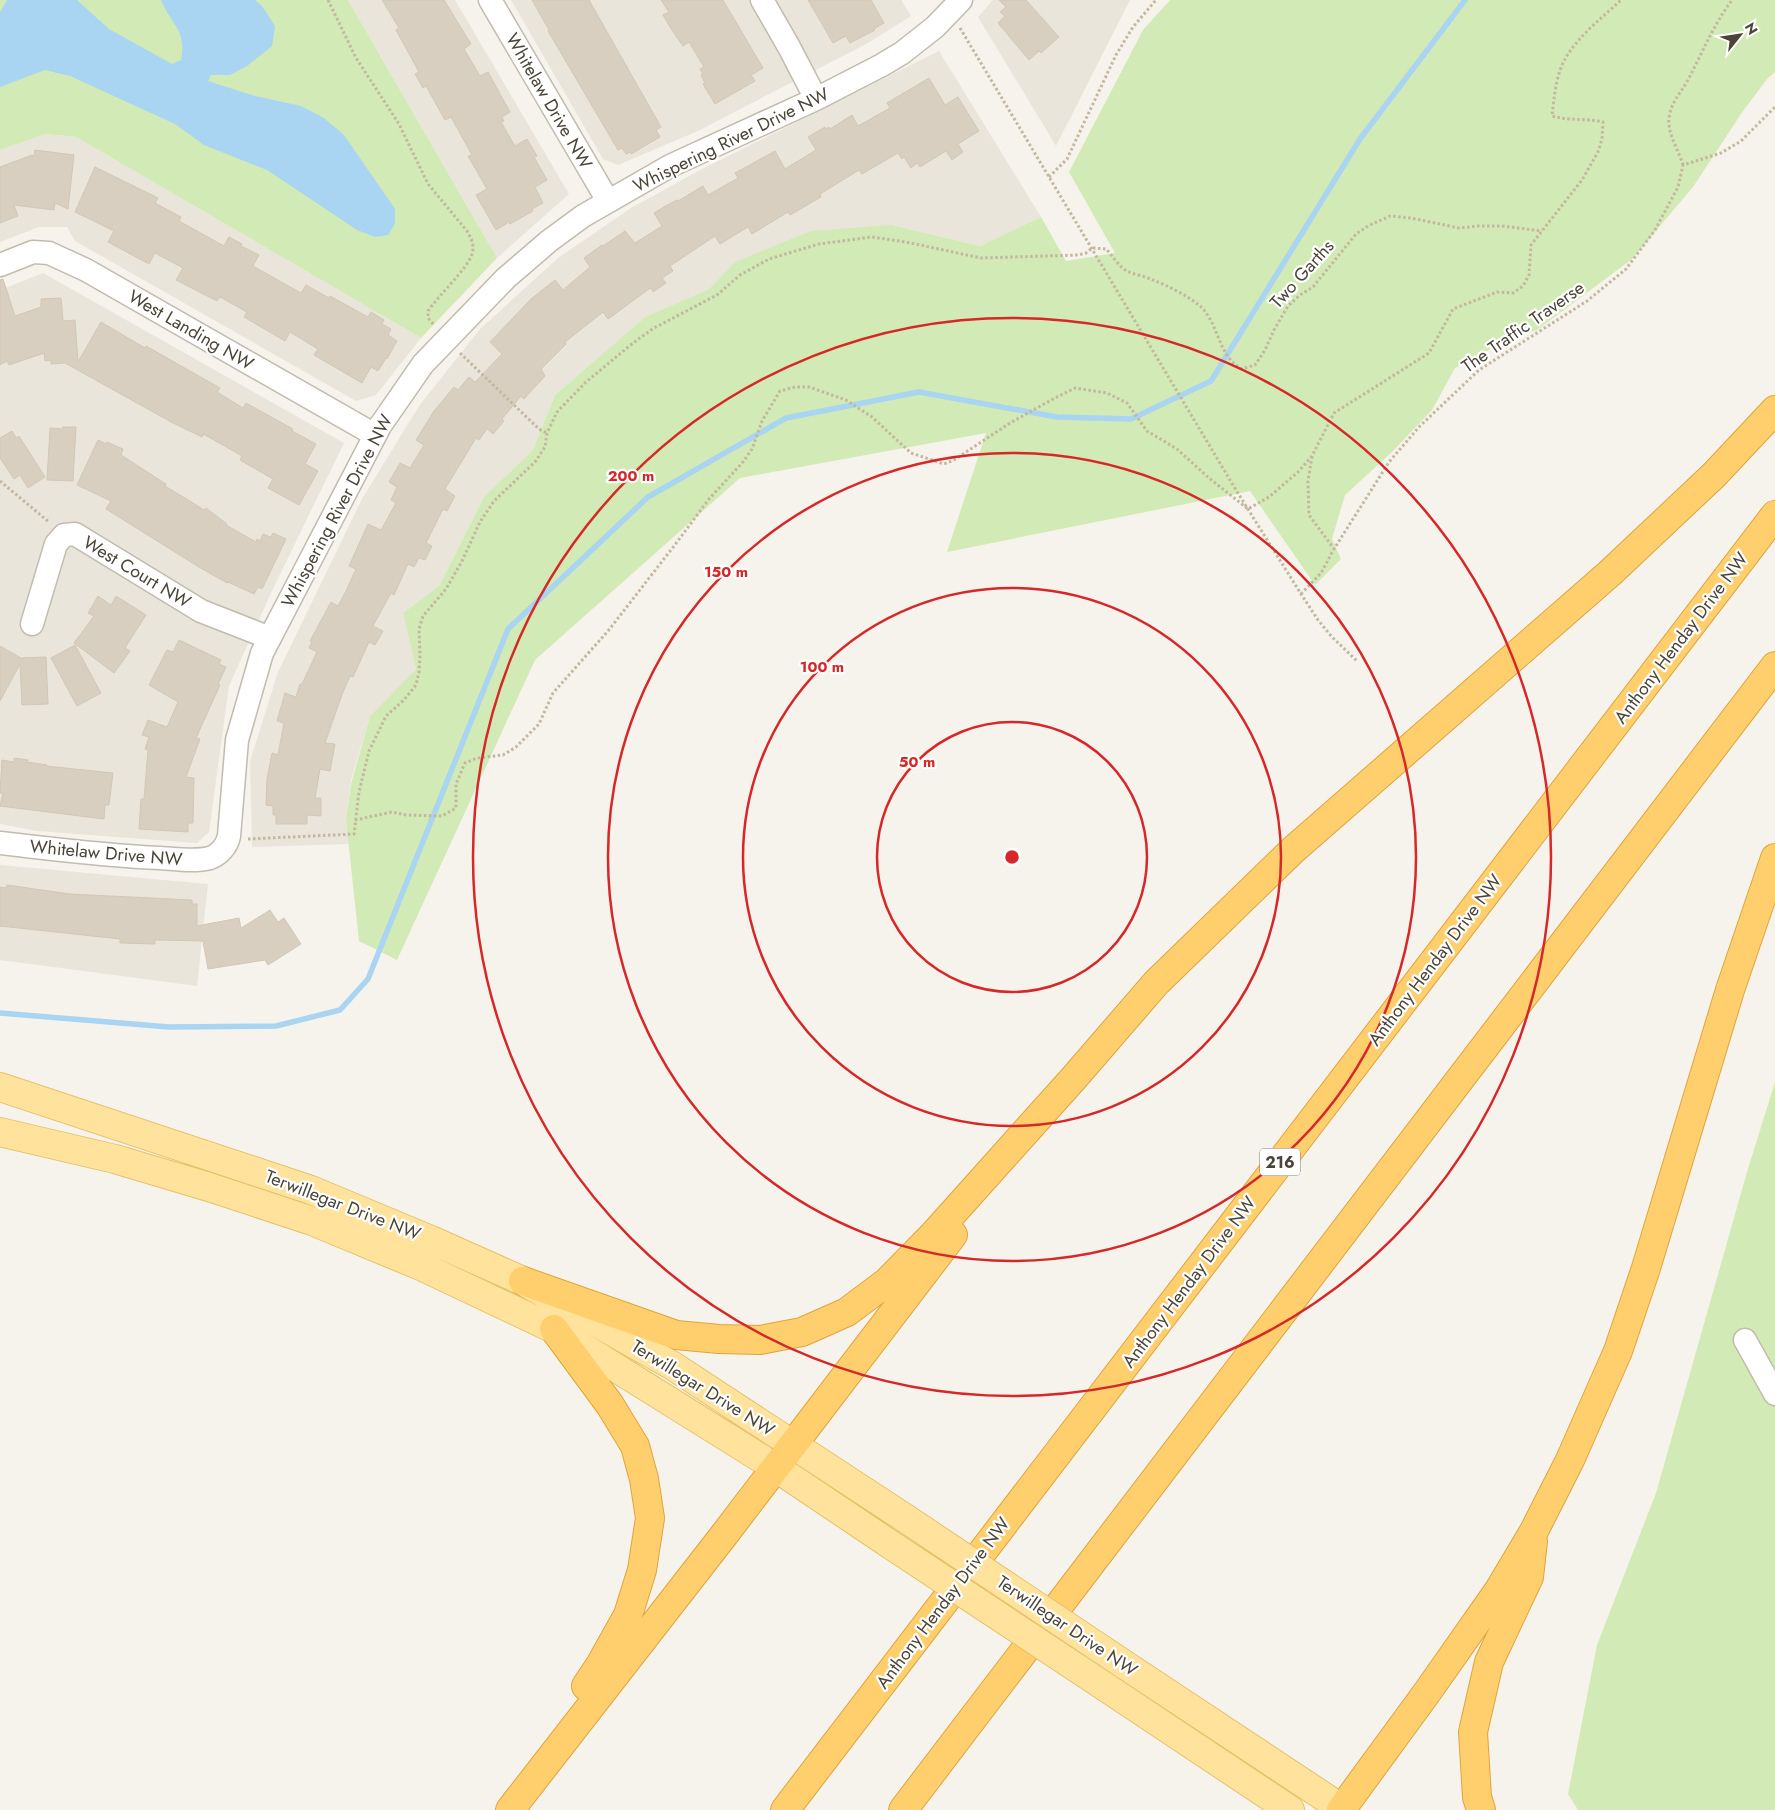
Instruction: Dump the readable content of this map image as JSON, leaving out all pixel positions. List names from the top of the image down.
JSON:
{
  "streets": {
    "highway": ["Anthony Henday Drive NW", "216"],
    "main road": ["Terwillegar Drive NW"],
    "street": [
      "Whitelaw Drive NW",
      "Whispering River Drive NW",
      "West Landing NW",
      "West Court NW"
    ],
    "path": ["Two Garths", "The Traffic Traverse"]
  },
  "crossings": [
    ["Whitelaw Drive NW", "Whispering River Drive NW"],
    ["Whispering River Drive NW", "West Landing NW"],
    ["Whispering River Drive NW", "West Court NW"]
  ],
  "north": "top right",
  "rings": [
    "200 m",
    "150 m",
    "100 m",
    "50 m"
  ]
}
